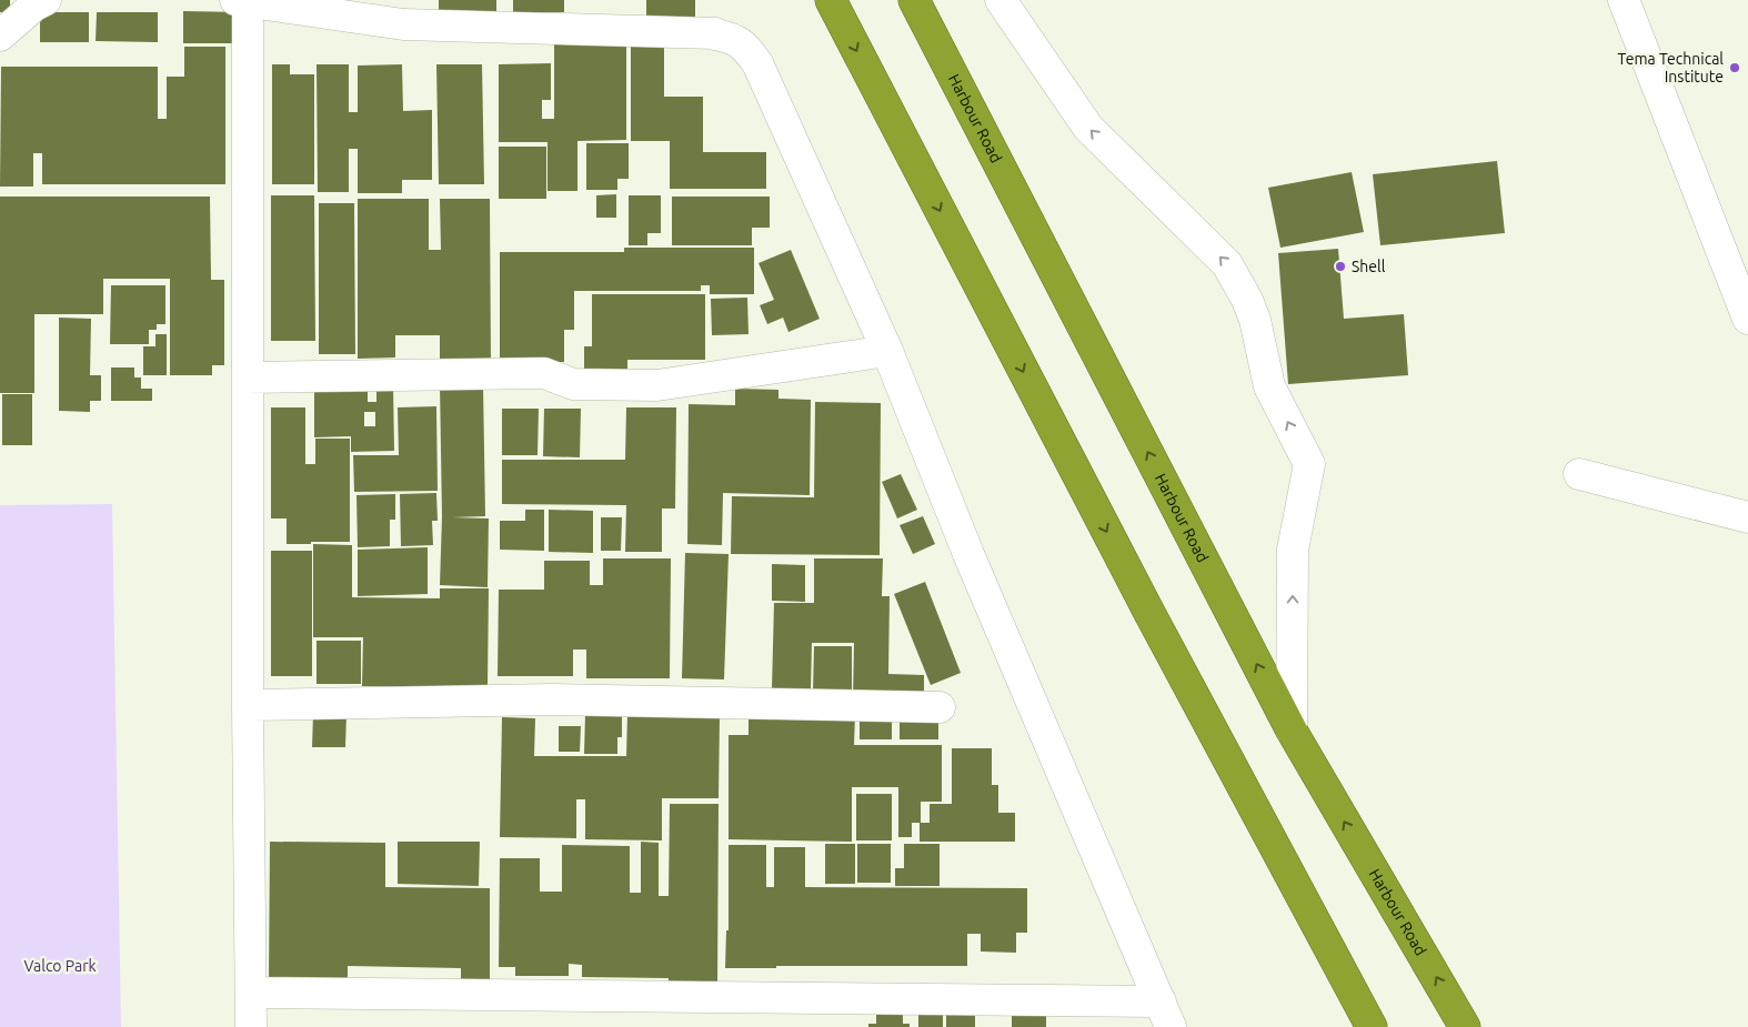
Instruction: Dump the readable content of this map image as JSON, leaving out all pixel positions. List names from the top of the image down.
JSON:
{
  "streets": {
    "highway": ["Harbour Road"]
  },
  "parks": ["Valco Park"],
  "places": ["Tema Technical Institute", "Shell"]
}
